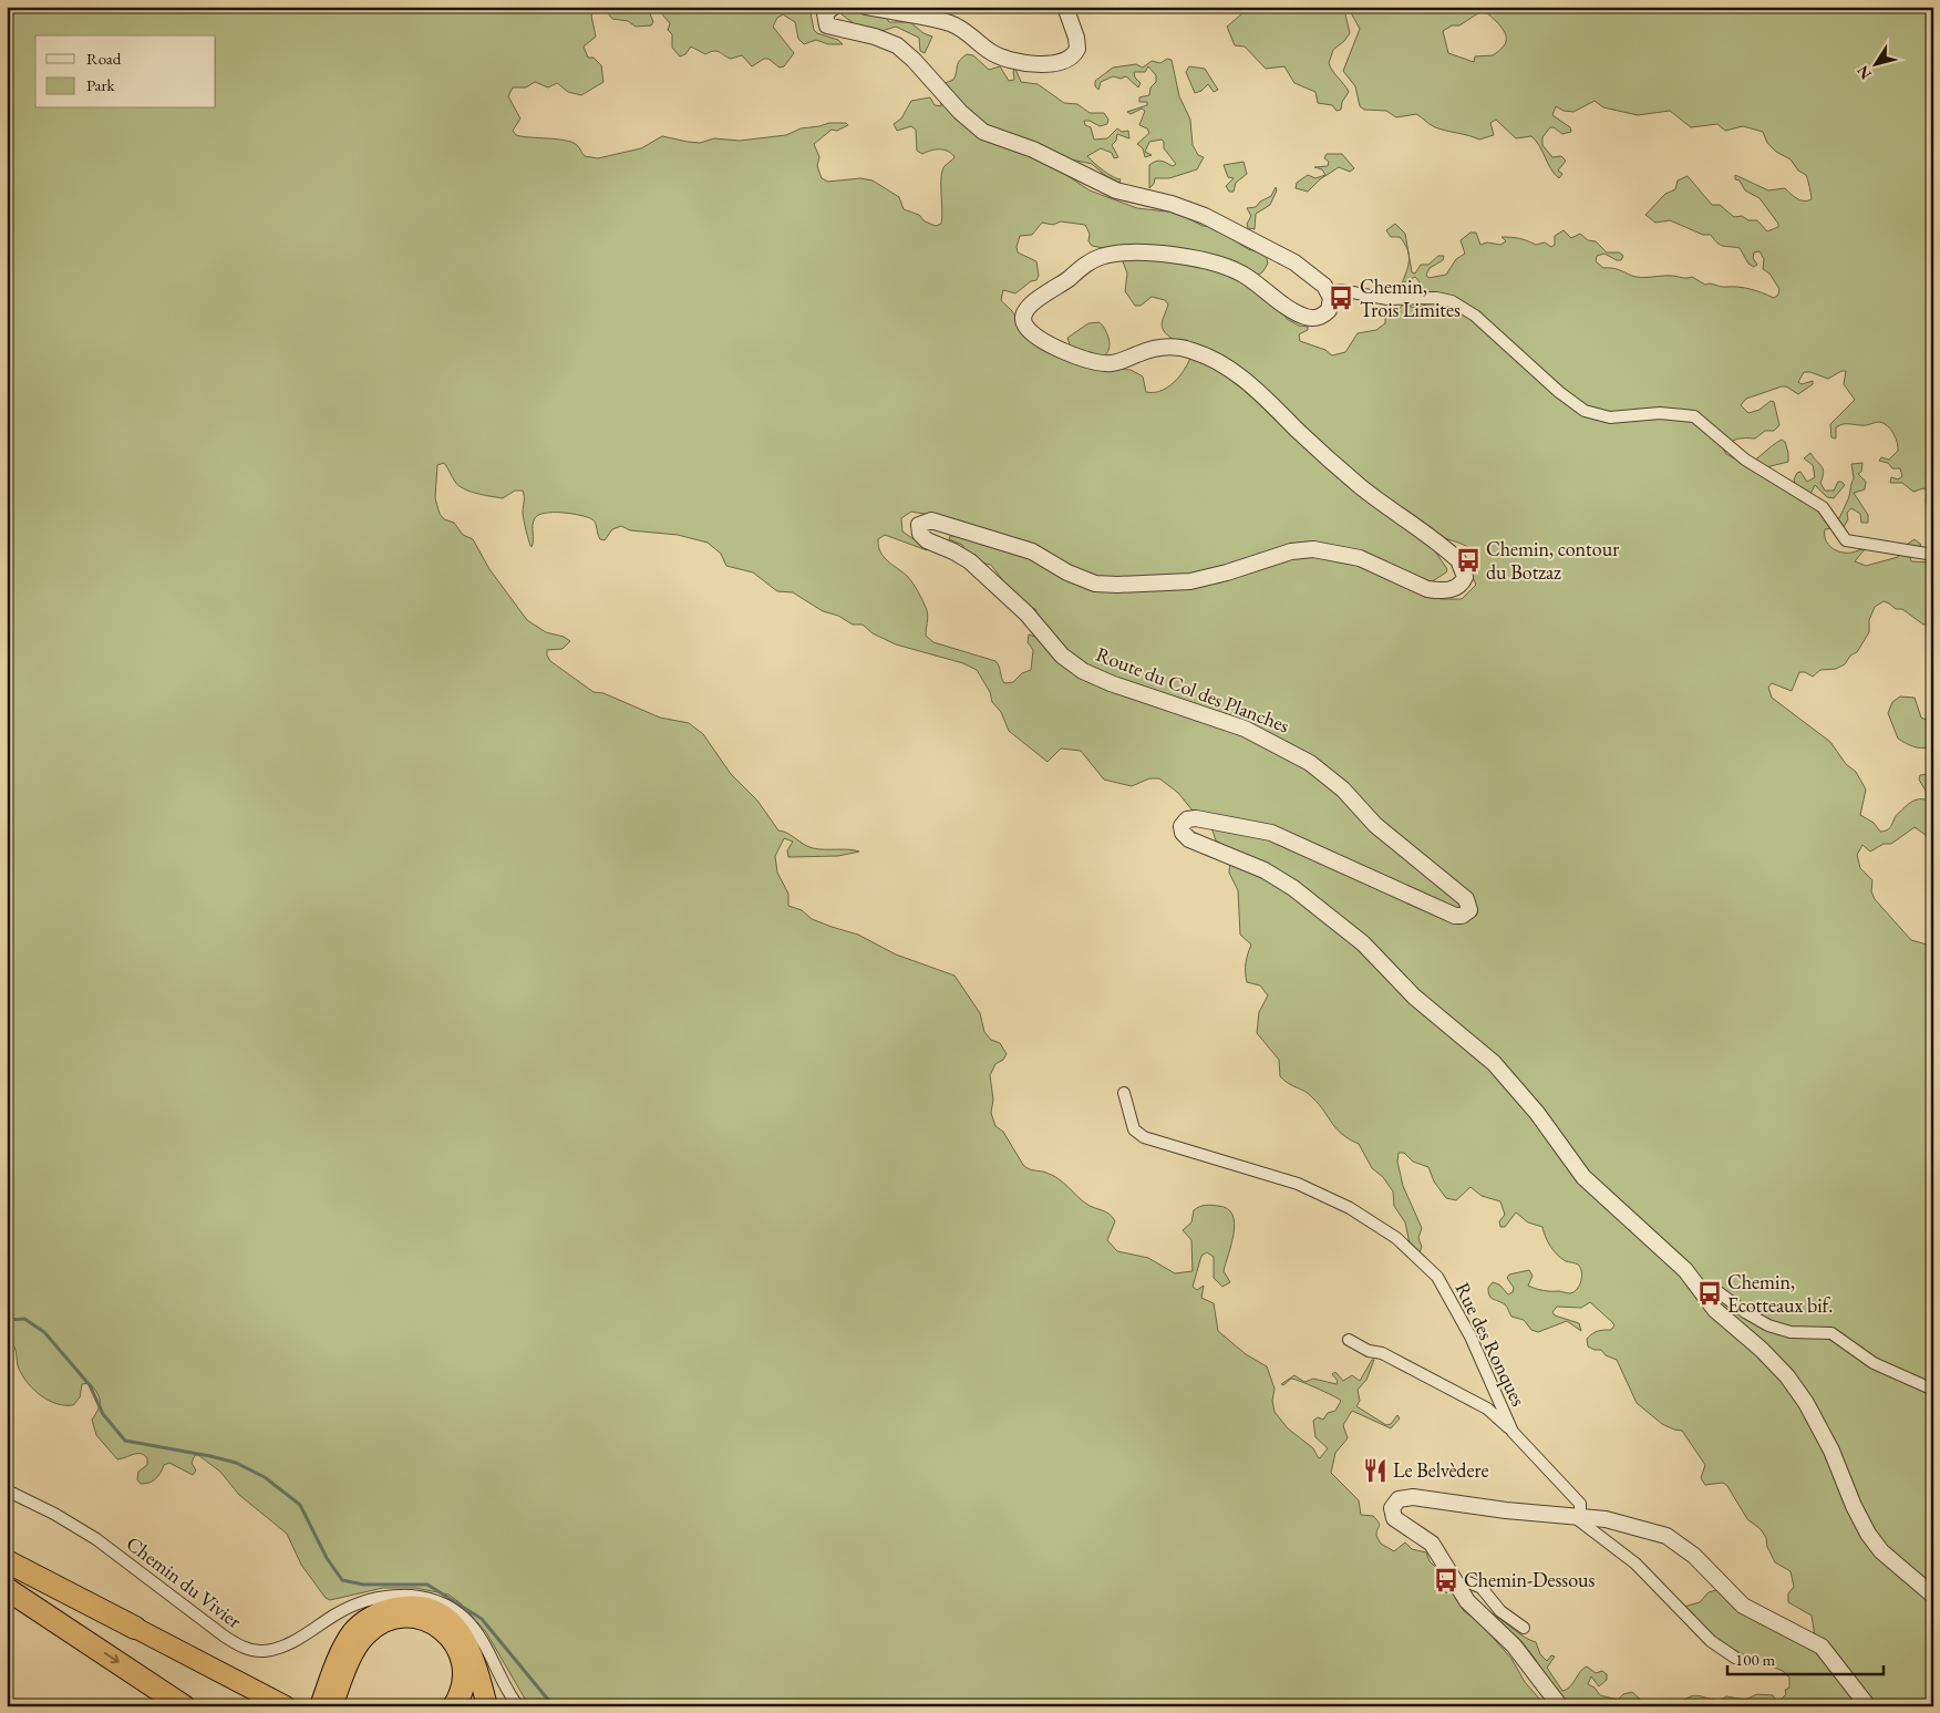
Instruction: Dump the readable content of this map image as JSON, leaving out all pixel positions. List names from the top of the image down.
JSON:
{
  "streets": {
    "street": ["Route du Col des Planches", "Rue des Ronques", "Chemin du Vivier"]
  },
  "places": {
    "bus stop": [
      "Chemin, Trois Limites",
      "Chemin, contour du Botzaz",
      "Chemin, Ecotteaux bif.",
      "Chemin-Dessous"
    ],
    "restaurant": ["Le Belvèdere"]
  },
  "legend": ["Road", "Park"],
  "scale_bar": "100 m",
  "north": "bottom left"
}
